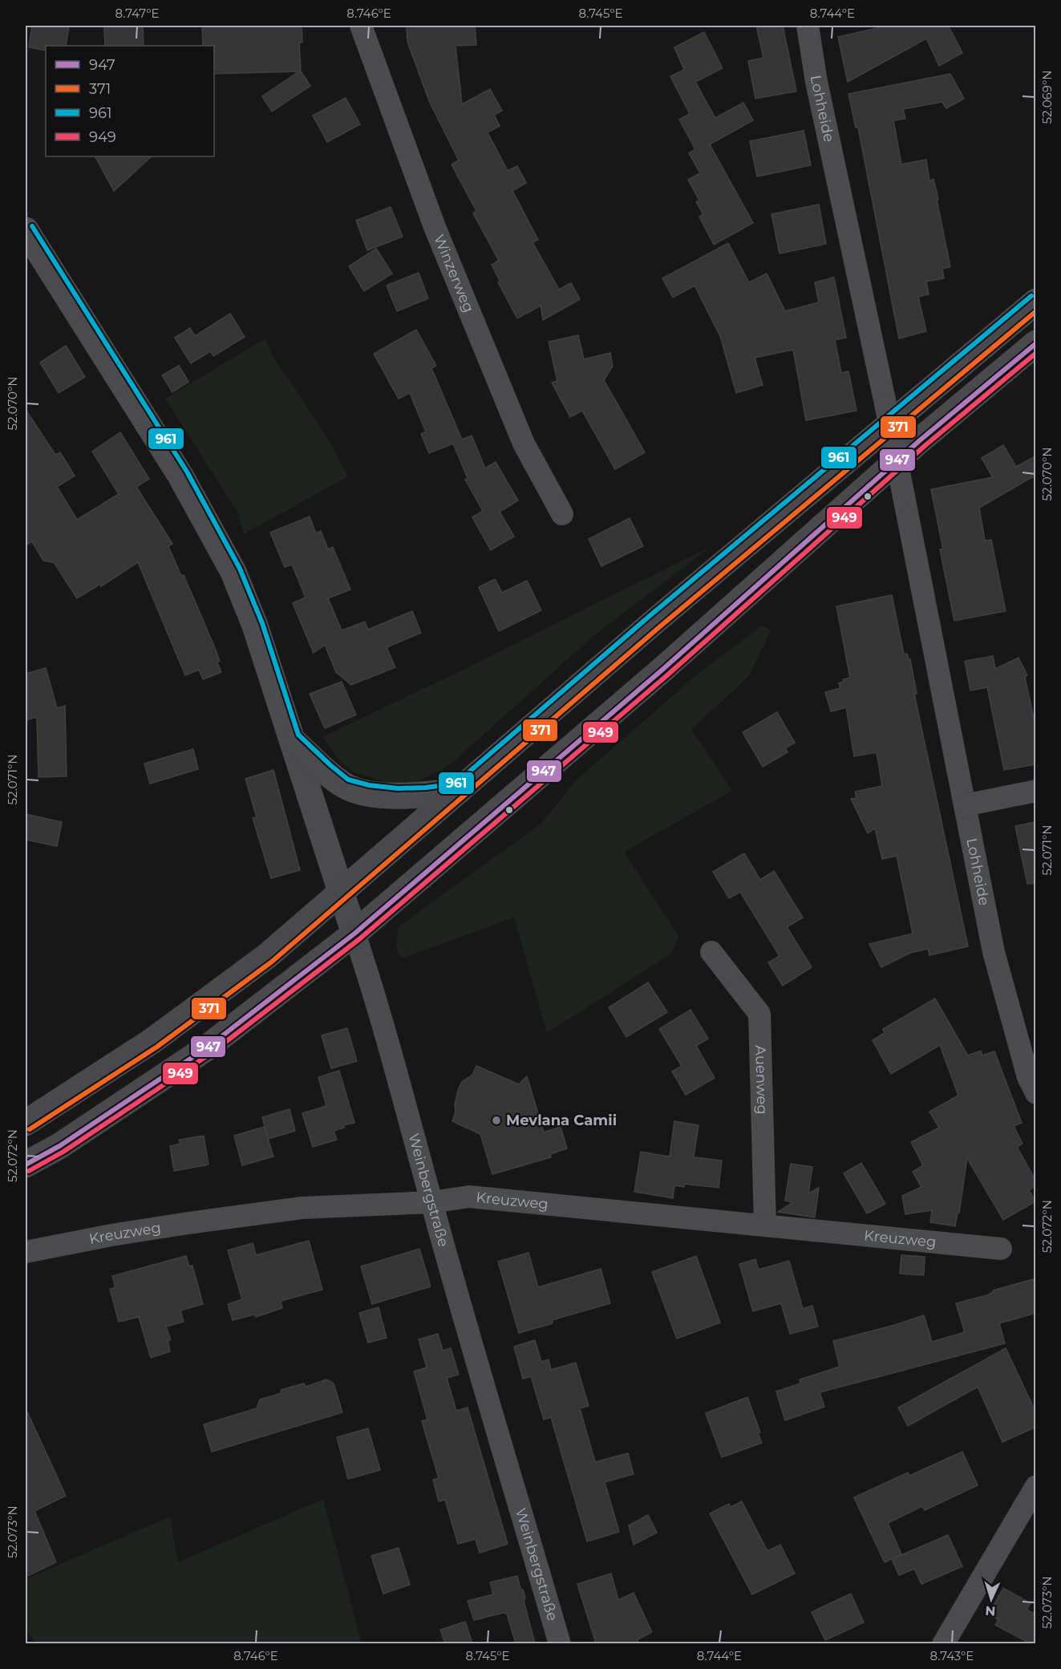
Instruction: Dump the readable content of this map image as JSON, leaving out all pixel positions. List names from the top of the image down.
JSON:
{
  "streets": {
    "street": [
      "Lohheide",
      "Winzerweg",
      "Auenweg",
      "Weinbergstraße",
      "Kreuzweg"
    ]
  },
  "crossings": [
    ["Auenweg", "Kreuzweg"],
    ["Weinbergstraße", "Kreuzweg"]
  ],
  "places": ["Mevlana Camii"],
  "lines": [
    "transit line 961",
    "transit line 371",
    "transit line 947",
    "transit line 949"
  ],
  "legend": [
    "947",
    "371",
    "961",
    "949"
  ],
  "north": "bottom",
  "coordinates": [
    "8.747°E",
    "8.746°E",
    "8.745°E",
    "8.744°E",
    "52.069°N",
    "52.070°N",
    "52.071°N",
    "52.072°N",
    "52.073°N",
    "8.743°E"
  ]
}
